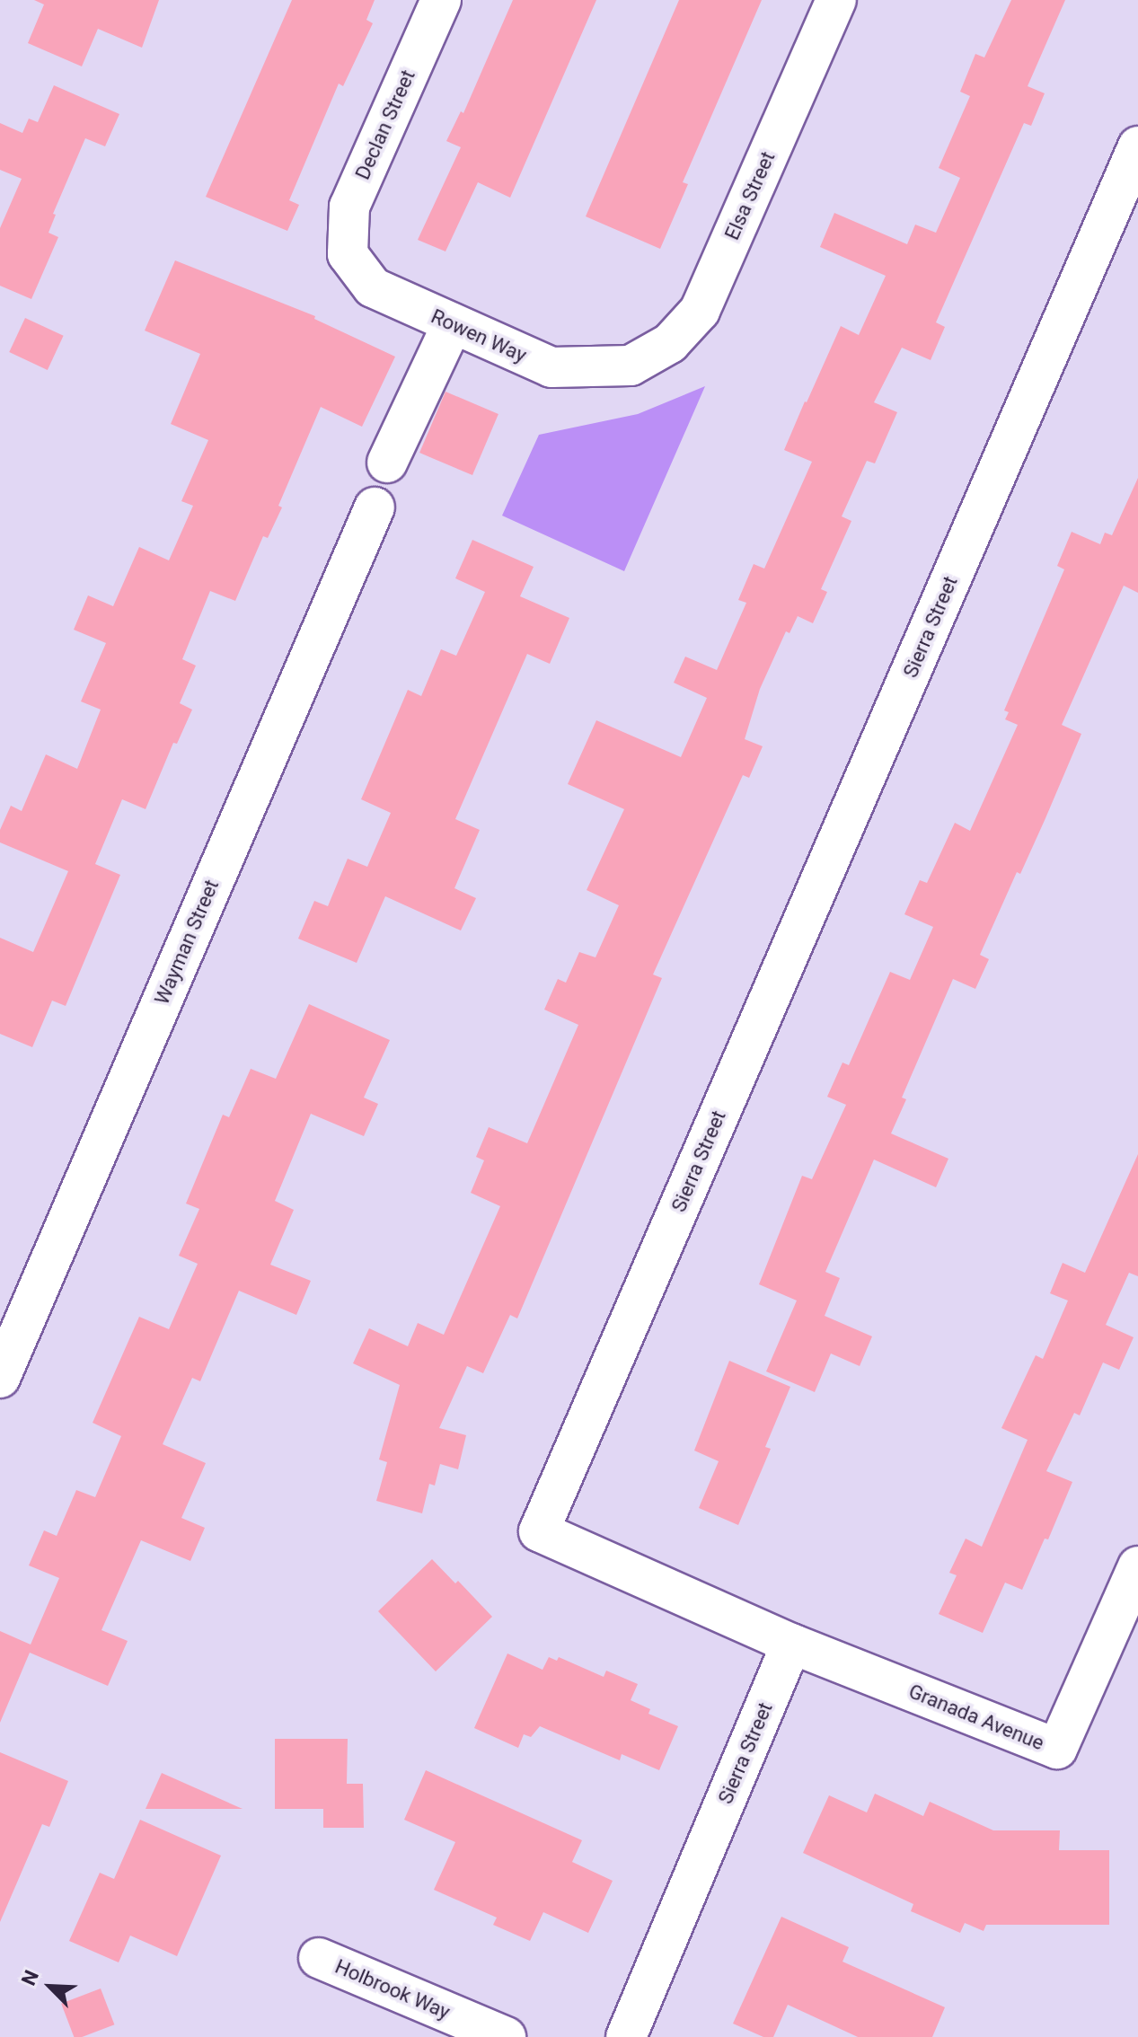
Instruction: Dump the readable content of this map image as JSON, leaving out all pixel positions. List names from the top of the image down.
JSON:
{
  "streets": {
    "street": [
      "Declan Street",
      "Elsa Street",
      "Rowen Way",
      "Sierra Street",
      "Wayman Street",
      "Granada Avenue",
      "Holbrook Way"
    ]
  },
  "crossings": [
    ["Declan Street", "Rowen Way"],
    ["Elsa Street", "Rowen Way"],
    ["Sierra Street", "Granada Avenue"]
  ],
  "north": "top left"
}
